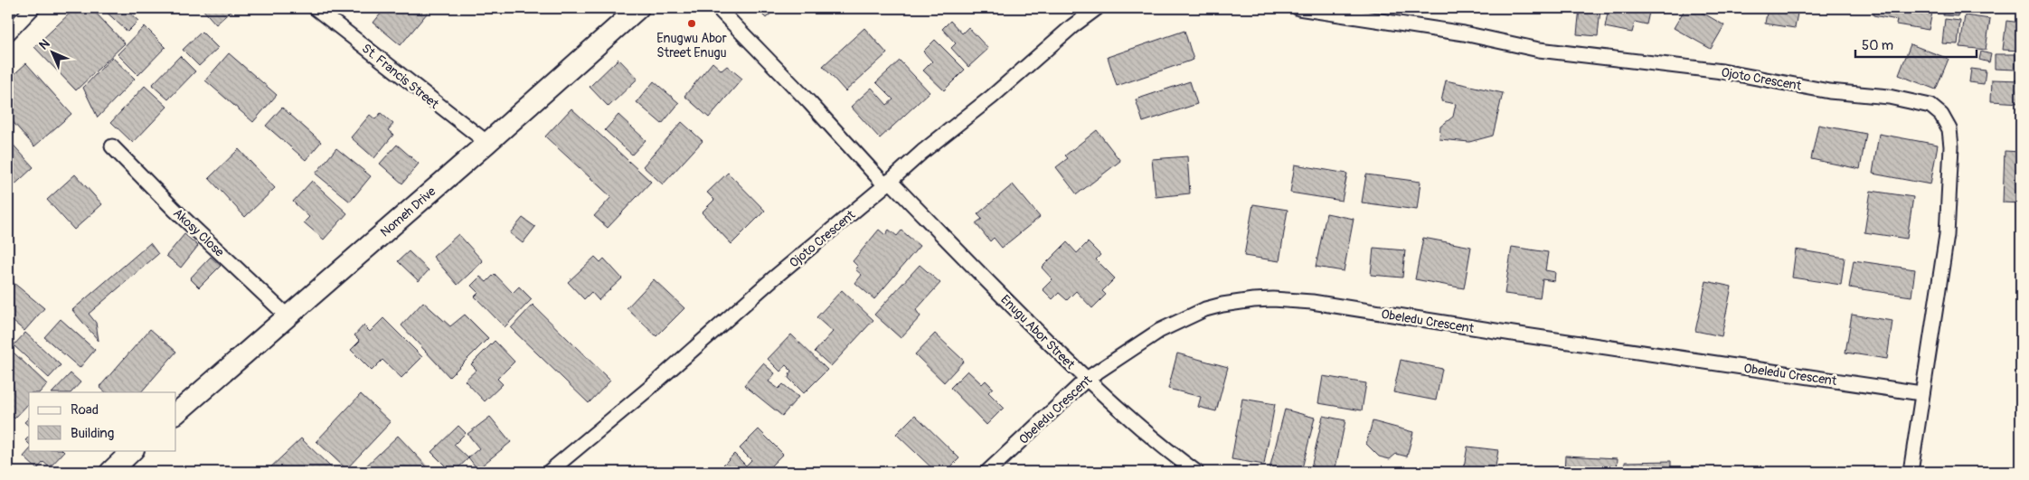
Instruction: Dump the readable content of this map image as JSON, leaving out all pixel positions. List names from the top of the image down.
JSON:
{
  "streets": {
    "main road": ["Nomeh Drive"],
    "street": [
      "St. Francis Street",
      "Ojoto Crescent",
      "Akosy Close",
      "Obeledu Crescent",
      "Enugu Abor Street"
    ]
  },
  "crossings": [
    ["St. Francis Street", "Nomeh Drive"],
    ["Ojoto Crescent", "Obeledu Crescent"],
    ["Ojoto Crescent", "Enugu Abor Street"],
    ["Nomeh Drive", "Akosy Close"],
    ["Obeledu Crescent", "Enugu Abor Street"]
  ],
  "places": ["Enugwu Abor Street Enugu"],
  "legend": ["Road", "Building"],
  "scale_bar": "50 m",
  "north": "top left"
}
